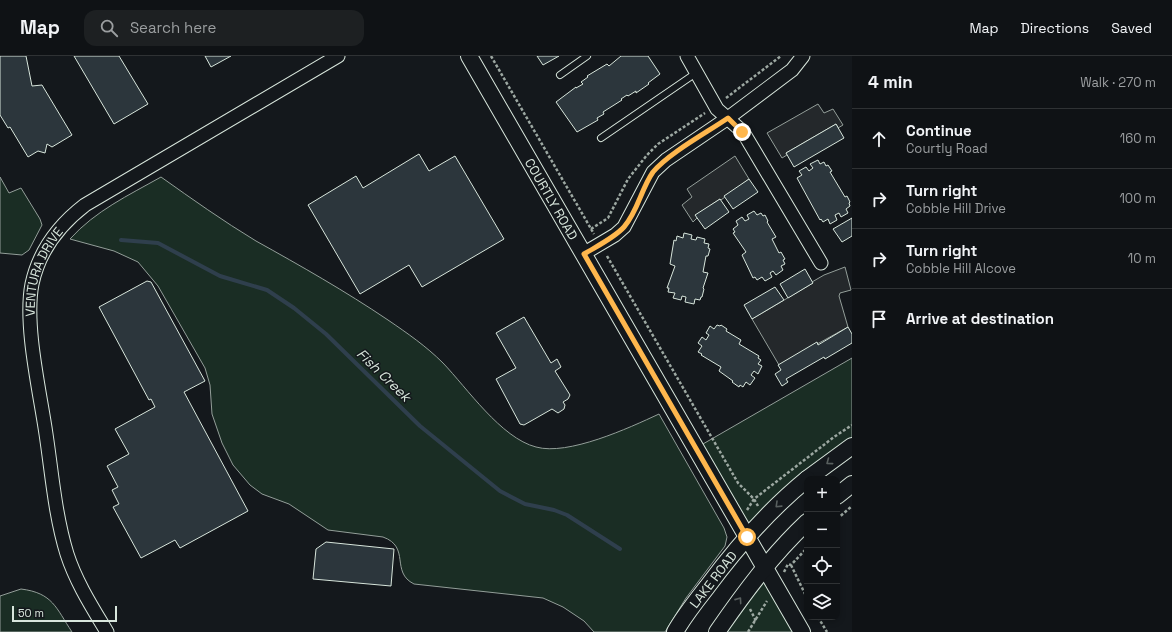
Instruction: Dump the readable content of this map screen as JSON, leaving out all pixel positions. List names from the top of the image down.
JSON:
{
  "streets": {
    "street": ["COURTLY ROAD", "VENTURA DRIVE", "LAKE ROAD"]
  },
  "crossings": [
    ["COURTLY ROAD", "LAKE ROAD"]
  ],
  "water": ["Fish Creek"],
  "scale_bar": "50 m",
  "page": {
    "header": "Map",
    "search": "Search here",
    "nav": ["Map", "Directions", "Saved"],
    "heading": ["4 min", "Walk · 270 m"],
    "list": [
      ["Continue", "Courtly Road", "160 m"],
      ["Turn right", "Cobble Hill Drive", "100 m"],
      ["Turn right", "Cobble Hill Alcove", "10 m"],
      "Arrive at destination"
    ],
    "map_buttons": ["+", "−"],
    "scale": "50 m"
  }
}
